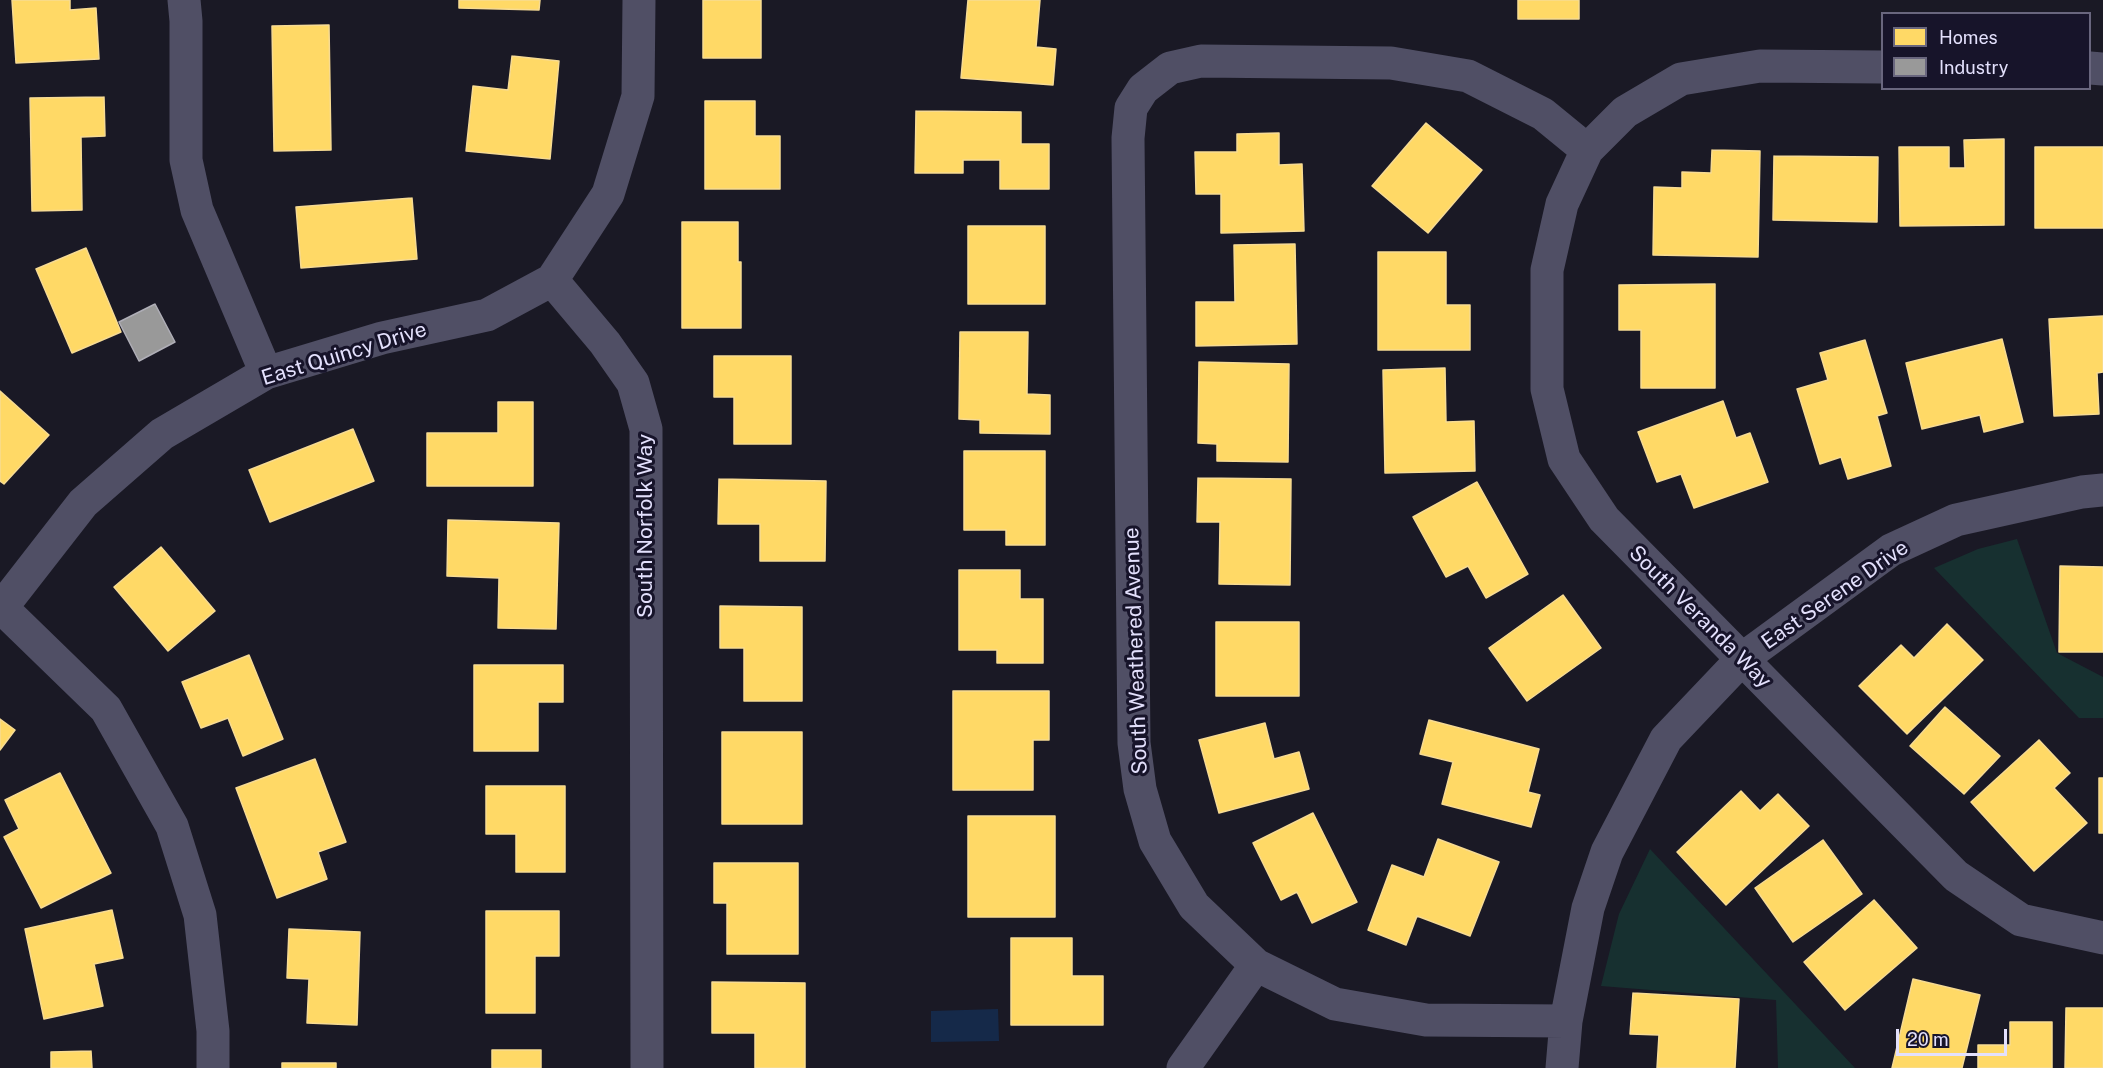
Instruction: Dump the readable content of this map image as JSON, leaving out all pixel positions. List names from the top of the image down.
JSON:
{
  "streets": {
    "street": [
      "East Quincy Drive",
      "South Norfolk Way",
      "East Serene Drive",
      "South Veranda Way",
      "South Weathered Avenue"
    ]
  },
  "crossings": [
    ["East Quincy Drive", "South Norfolk Way"],
    ["East Serene Drive", "South Veranda Way"],
    ["East Serene Drive", "South Weathered Avenue"],
    ["South Veranda Way", "South Weathered Avenue"]
  ],
  "legend": ["Homes", "Industry"],
  "scale_bar": "20 m"
}
